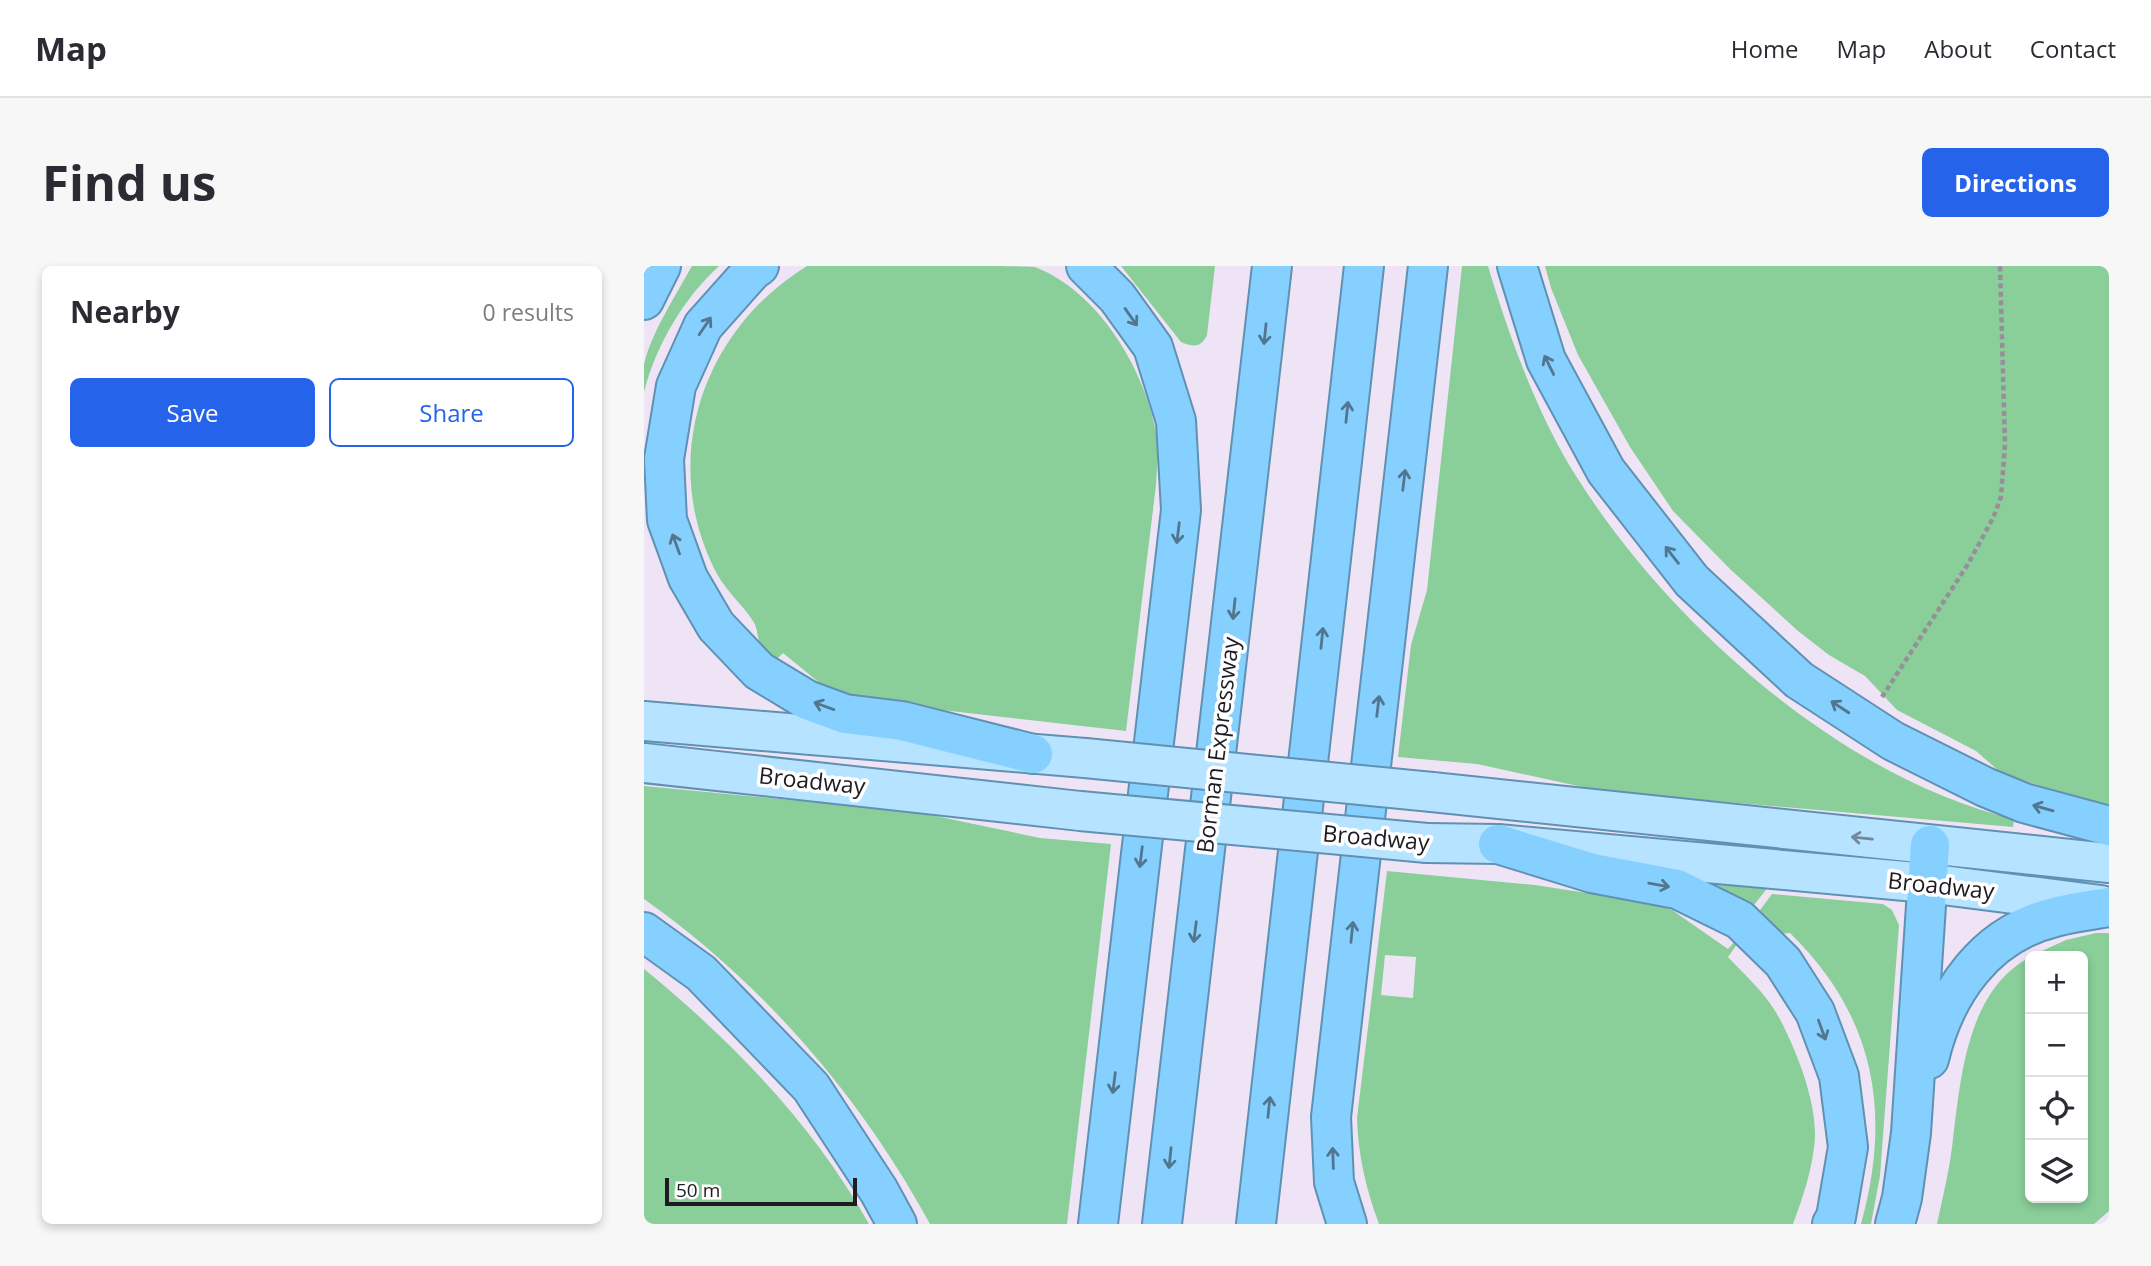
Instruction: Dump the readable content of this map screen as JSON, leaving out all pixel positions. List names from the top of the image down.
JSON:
{
  "streets": {
    "highway": ["Borman Expressway"],
    "main road": ["Broadway"]
  },
  "scale_bar": "50 m",
  "page": {
    "header": "Map",
    "nav": [
      "Home",
      "Map",
      "About",
      "Contact"
    ],
    "buttons": [
      "Directions",
      ["Save", "Share"]
    ],
    "title": "Find us",
    "heading": ["Nearby", "0 results"],
    "map_buttons": ["+", "−"],
    "scale": "50 m"
  }
}
